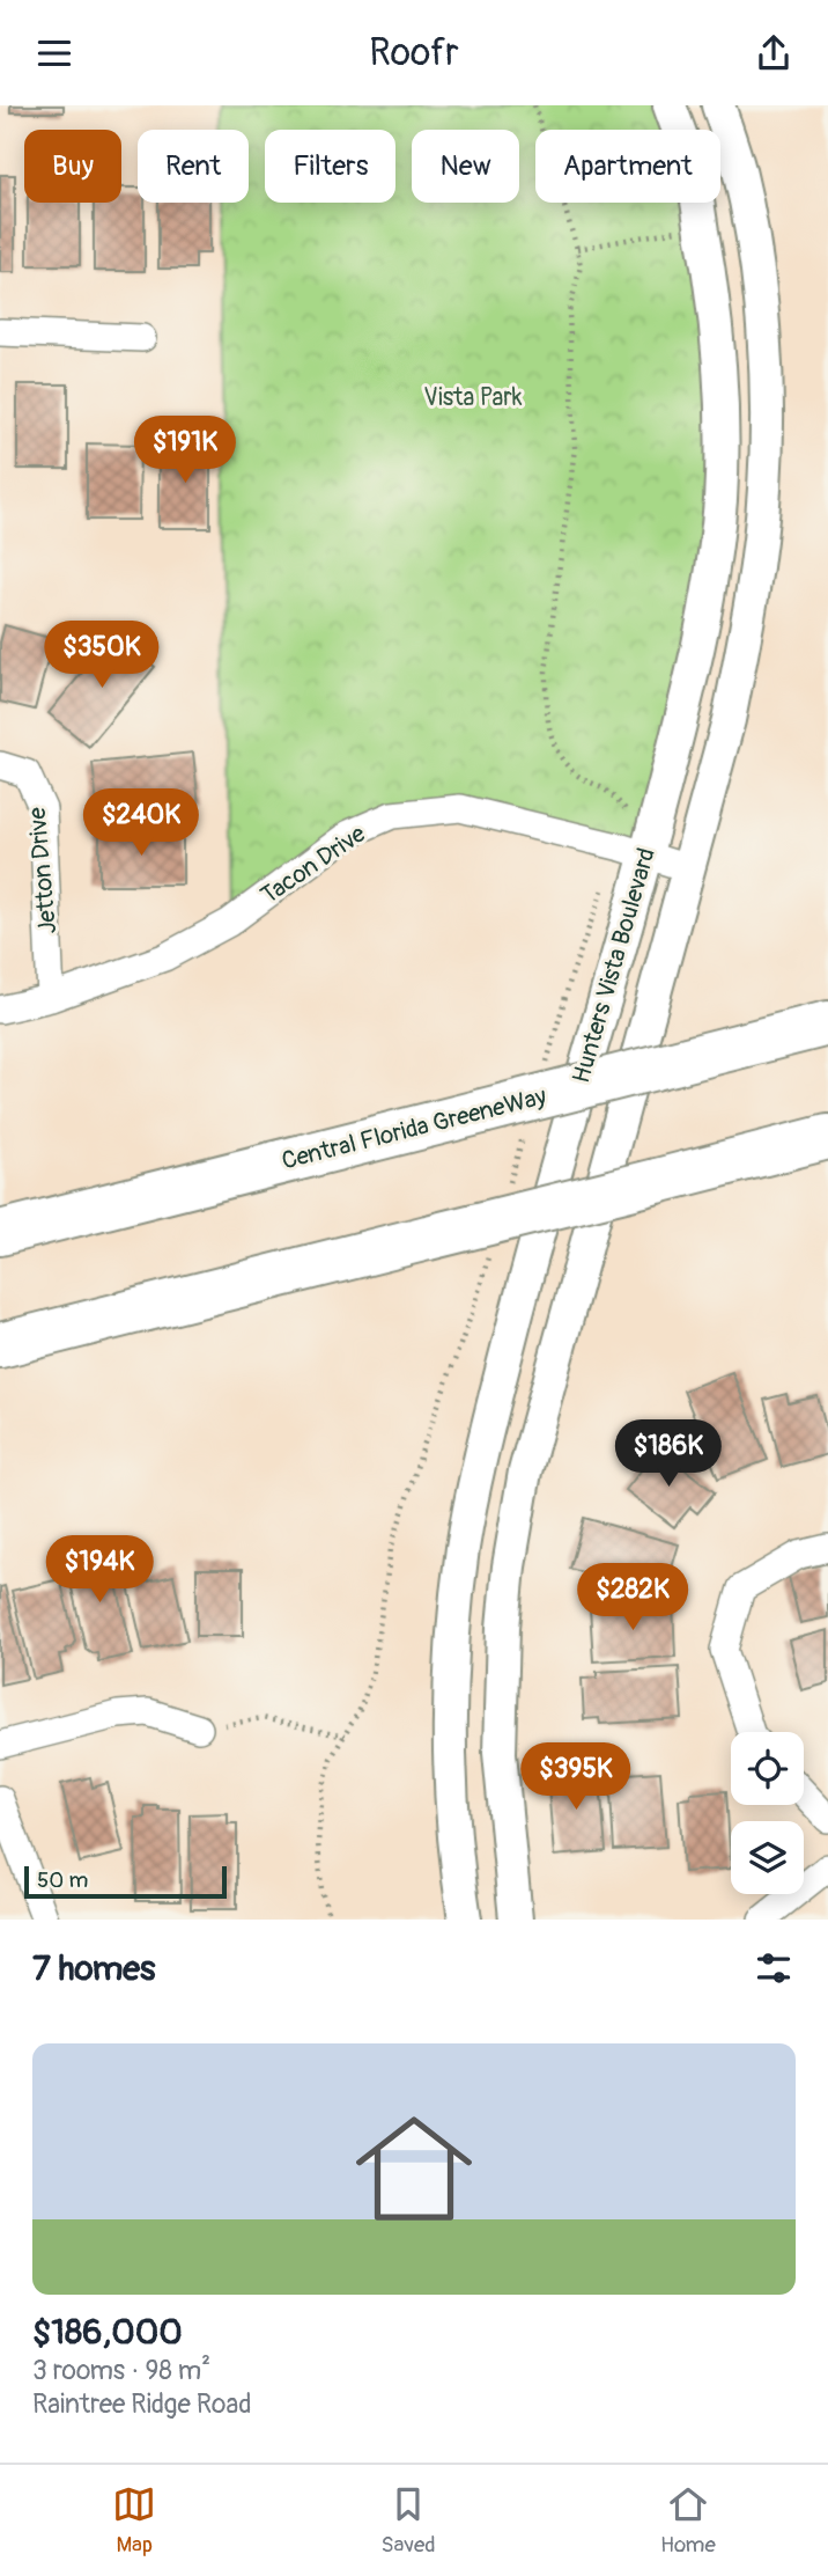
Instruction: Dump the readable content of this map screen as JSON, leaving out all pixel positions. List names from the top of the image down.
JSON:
{
  "streets": {
    "highway": ["Central Florida GreeneWay"],
    "street": ["Tacon Drive", "Jetton Drive", "Hunters Vista Boulevard"]
  },
  "crossings": [
    ["Tacon Drive", "Jetton Drive"],
    ["Tacon Drive", "Hunters Vista Boulevard"]
  ],
  "parks": ["Vista Park"],
  "scale_bar": "50 m",
  "page": {
    "header": "Roofr",
    "chip": [
      "Buy",
      "Rent",
      "Filters",
      "New",
      "Apartment"
    ],
    "price": [
      "$191K",
      "$350K",
      "$240K",
      "$186K",
      "$194K",
      "$282K",
      "$395K"
    ],
    "scale": "50 m",
    "heading": "7 homes",
    "list": [
      {
        "name": "$186,000",
        "note": "3 rooms · 98 m² · Raintree Ridge Road"
      }
    ],
    "tabs": ["Map", "Saved", "Home"]
  }
}
